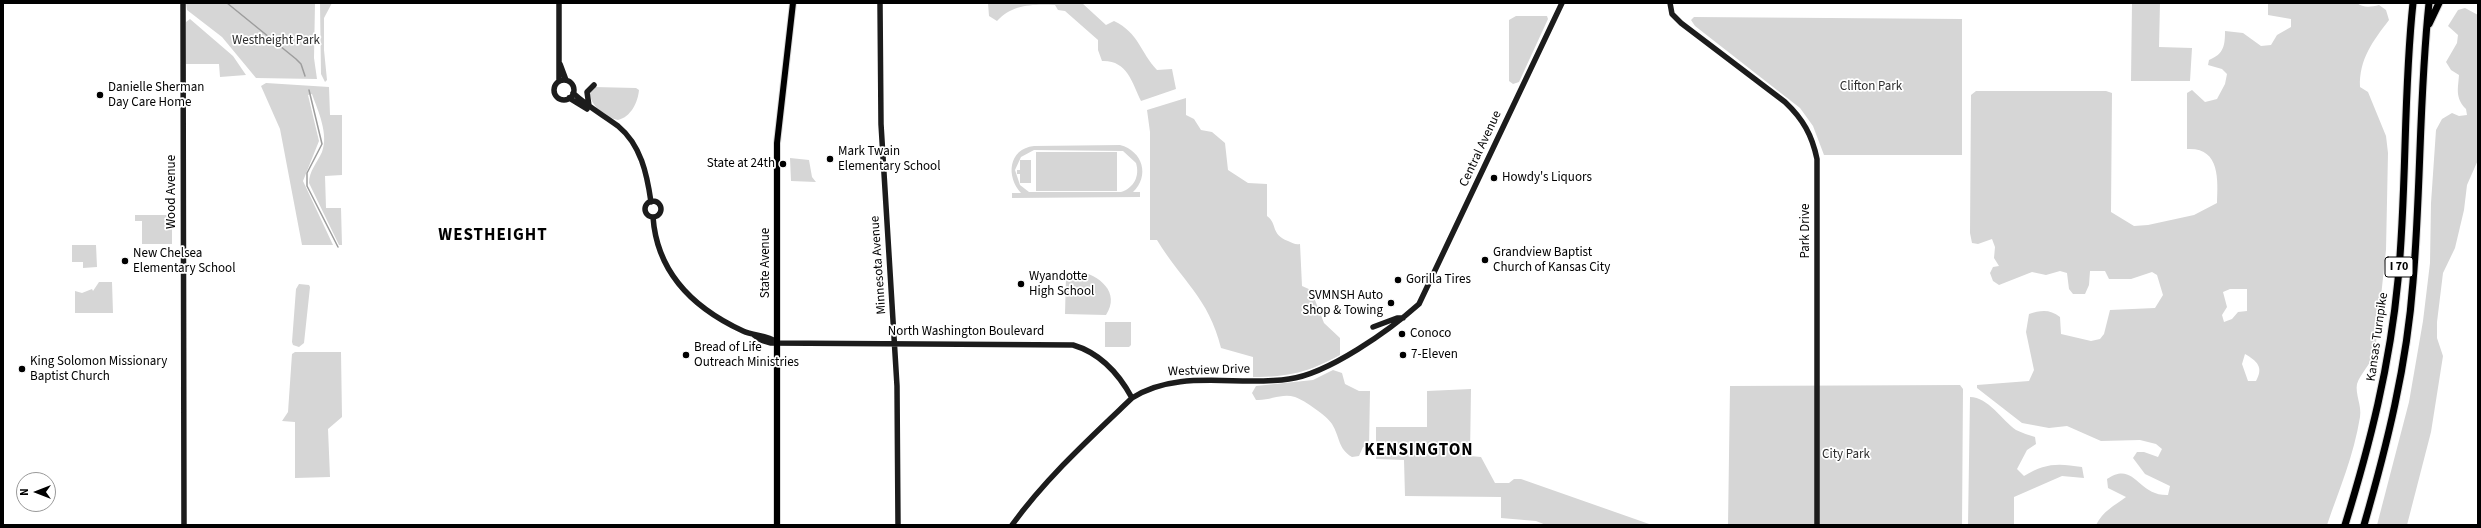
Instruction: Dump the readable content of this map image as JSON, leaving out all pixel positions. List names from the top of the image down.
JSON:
{
  "streets": {
    "highway": ["I 70", "Kansas Turnpike"],
    "main road": [
      "Central Avenue",
      "Wood Avenue",
      "Park Drive",
      "State Avenue",
      "Minnesota Avenue",
      "North Washington Boulevard",
      "Westview Drive"
    ]
  },
  "crossings": [
    ["Central Avenue", "Westview Drive"],
    ["State Avenue", "North Washington Boulevard"],
    ["Minnesota Avenue", "North Washington Boulevard"],
    ["North Washington Boulevard", "Westview Drive"]
  ],
  "districts": ["WESTHEIGHT", "KENSINGTON"],
  "parks": ["Westheight Park", "Clifton Park", "City Park"],
  "places": [
    "Danielle Sherman Day Care Home",
    "Mark Twain Elementary School",
    "State at 24th",
    "Howdy's Liquors",
    "Grandview Baptist Church of Kansas City",
    "New Chelsea Elementary School",
    "Gorilla Tires",
    "Wyandotte High School",
    "SVMNSH Auto Shop & Towing",
    "Conoco",
    "Bread of Life Outreach Ministries",
    "7-Eleven",
    "King Solomon Missionary Baptist Church"
  ],
  "north": "left"
}
